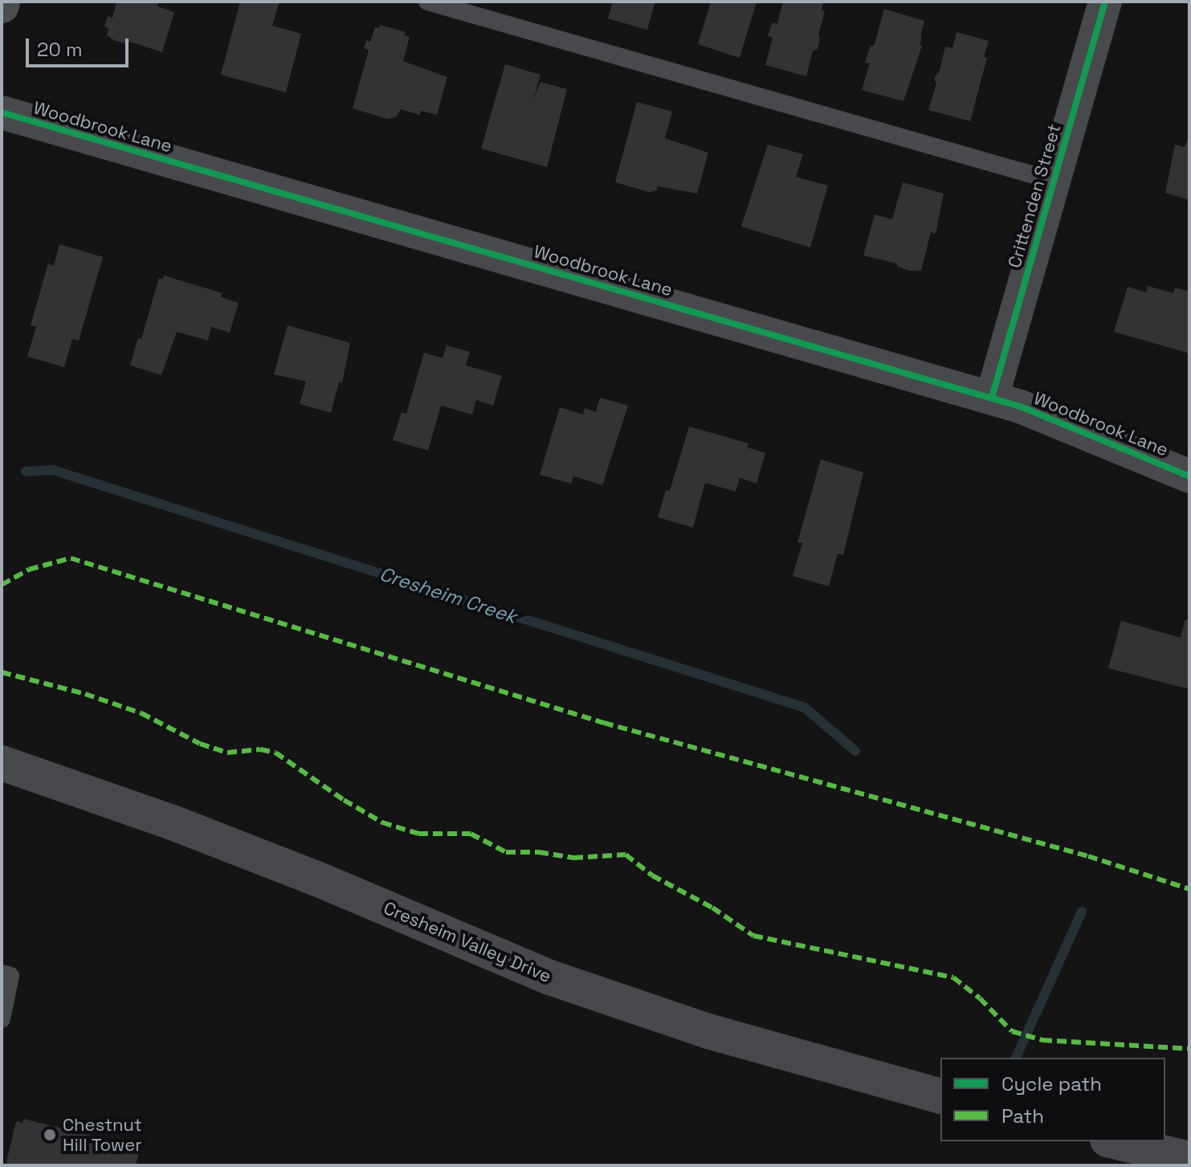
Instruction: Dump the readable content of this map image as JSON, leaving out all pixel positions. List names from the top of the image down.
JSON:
{
  "streets": {
    "main road": ["Cresheim Valley Drive"],
    "street": ["Woodbrook Lane", "Crittenden Street"]
  },
  "crossings": [
    ["Woodbrook Lane", "Crittenden Street"]
  ],
  "water": ["Cresheim Creek"],
  "places": ["Chestnut Hill Tower"],
  "legend": ["Cycle path", "Path"],
  "scale_bar": "20 m"
}
